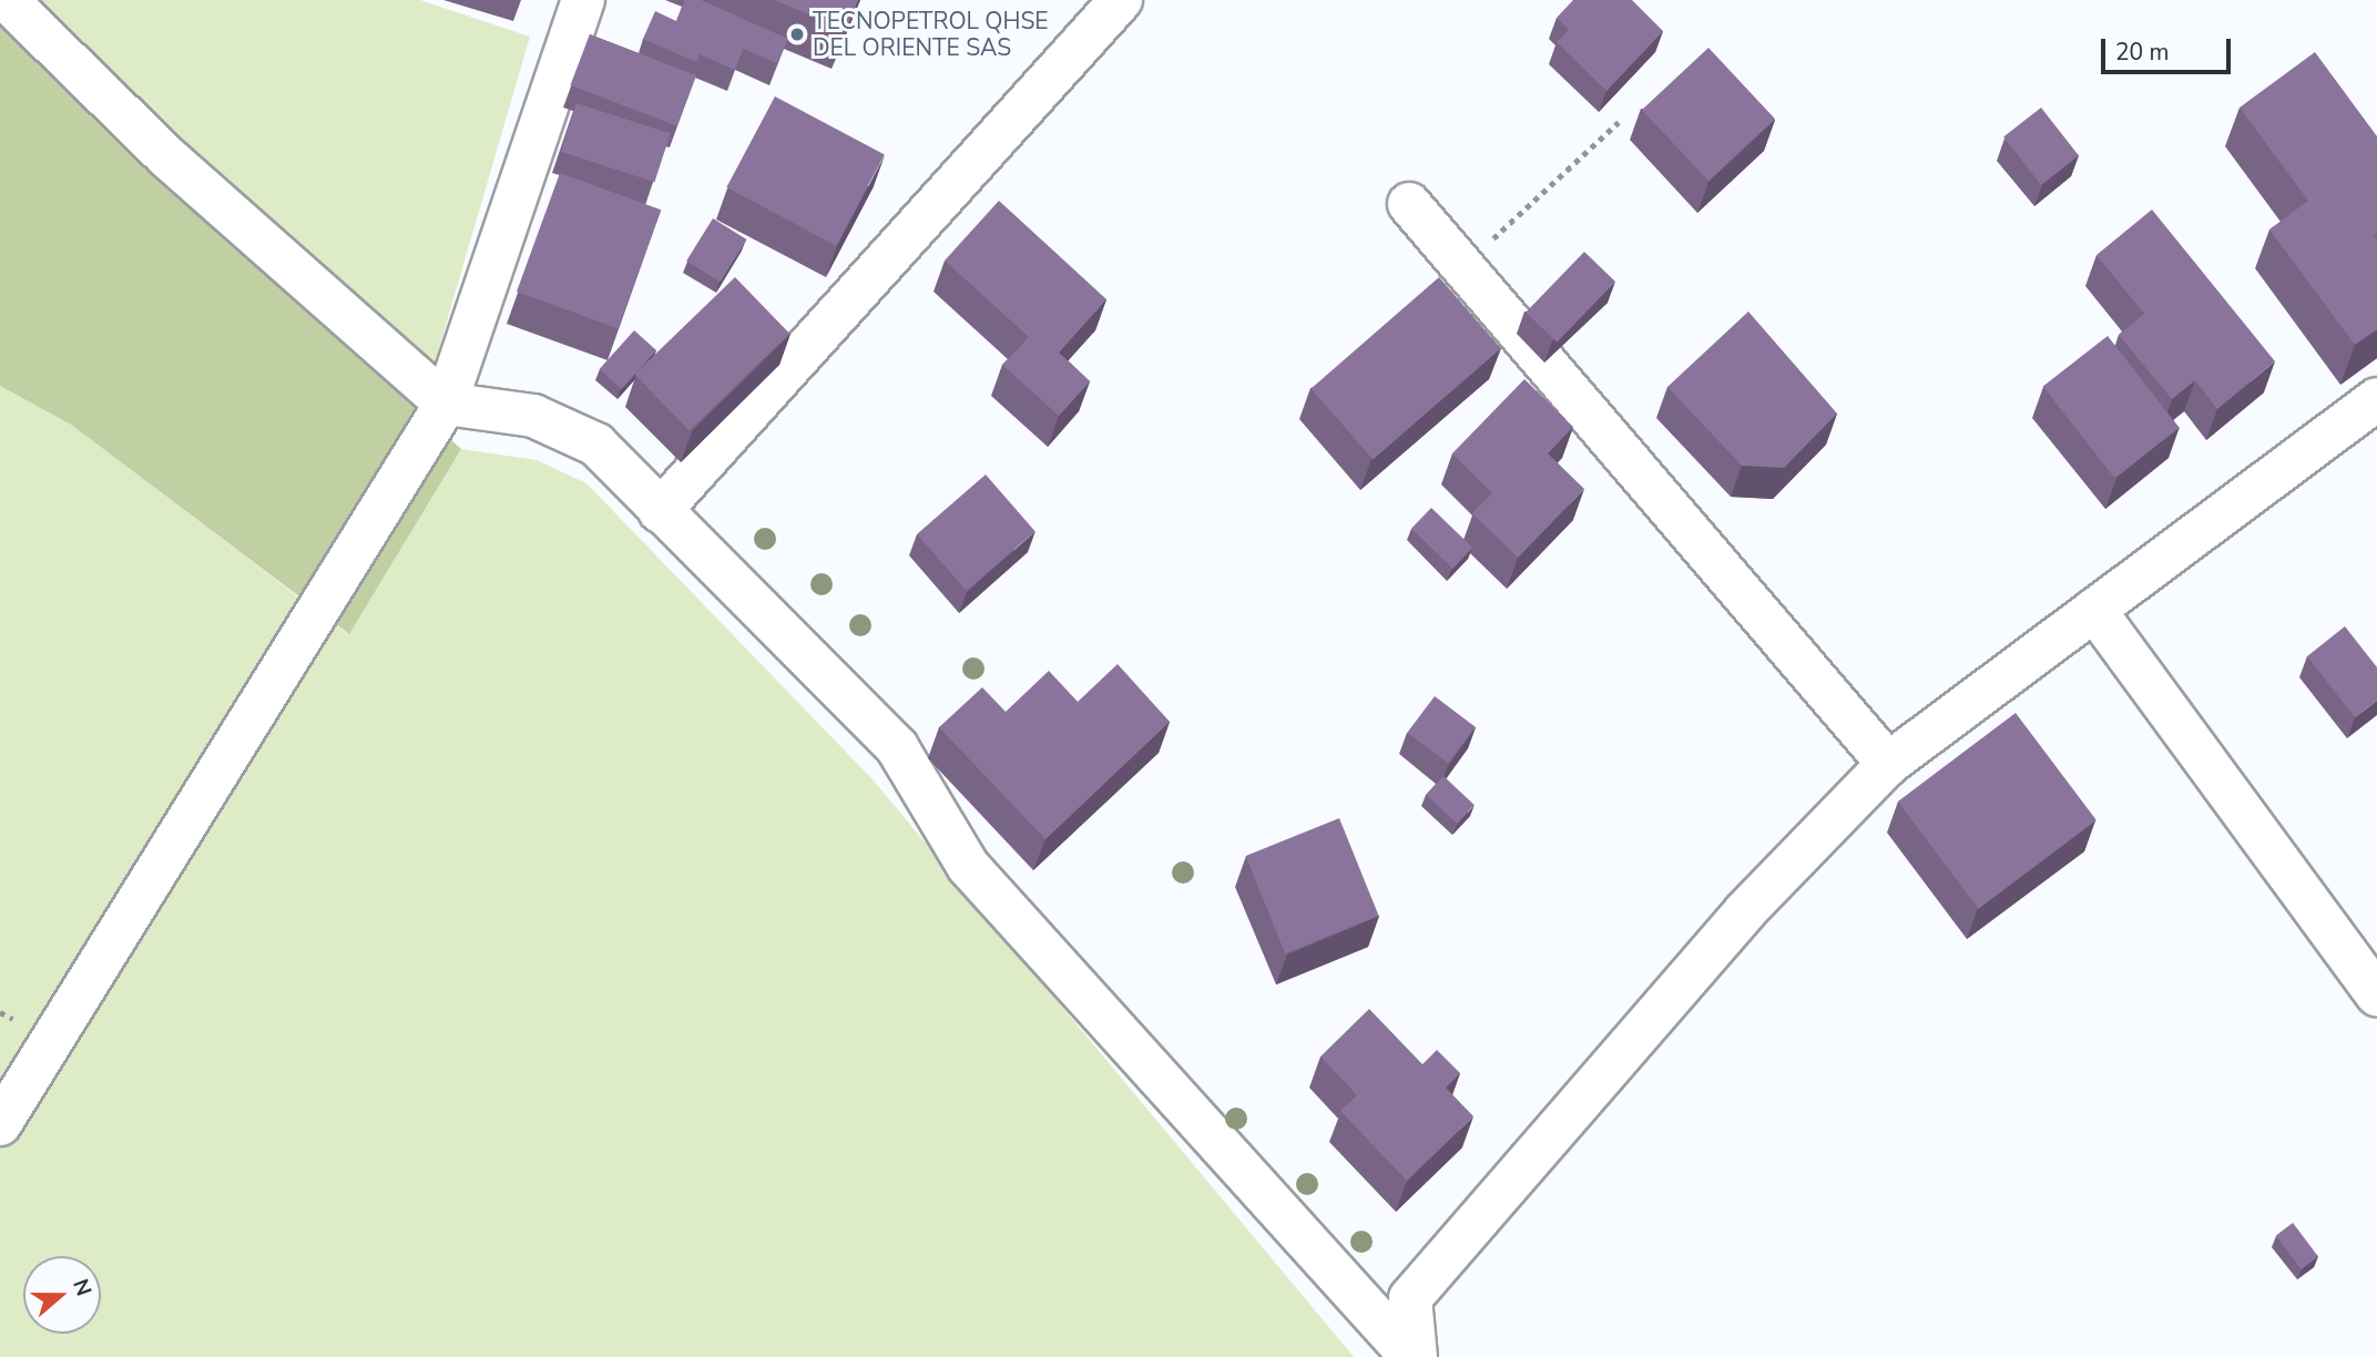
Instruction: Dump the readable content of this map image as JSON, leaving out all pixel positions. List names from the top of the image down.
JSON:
{
  "places": ["TECNOPETROL QHSE DEL ORIENTE SAS"],
  "scale_bar": "20 m",
  "north": "right"
}
